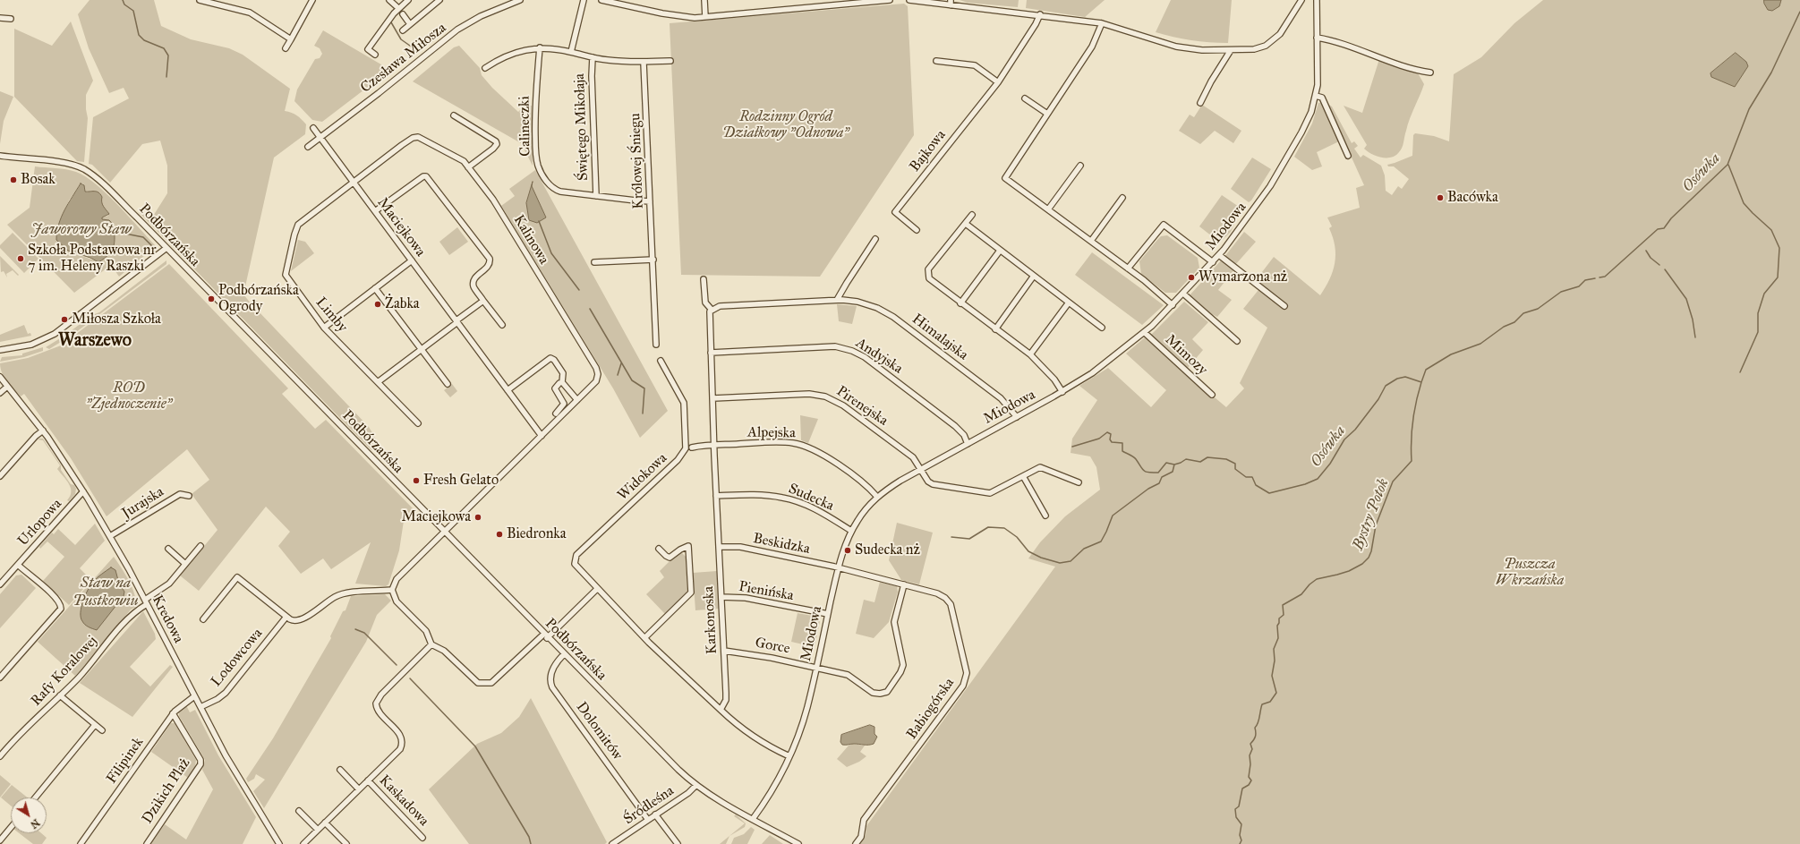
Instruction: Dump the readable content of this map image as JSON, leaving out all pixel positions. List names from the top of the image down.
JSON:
{
  "streets": {
    "street": [
      "Czesława Miłosza",
      "Calineczki",
      "Świętego Mikołaja",
      "Bajkowa",
      "Królowej Śniegu",
      "Miodowa",
      "Maciejkowa",
      "Podbórzańska",
      "Kalinowa",
      "Limby",
      "Himalajska",
      "Mimozy",
      "Andyjska",
      "Pirenejska",
      "Alpejska",
      "Widokowa",
      "Sudecka",
      "Jurajska",
      "Urlopowa",
      "Beskidzka",
      "Pienińska",
      "Kredowa",
      "Karkonoska",
      "Gorce",
      "Lodowcowa",
      "Rafy Koralowej",
      "Babiogórska",
      "Dolomitów",
      "Filipinek",
      "Dzikich Plaż",
      "Kaskadowa",
      "Śródleśna"
    ]
  },
  "crossings": [
    ["Czesława Miłosza", "Maciejkowa"],
    ["Calineczki", "Świętego Mikołaja"],
    ["Calineczki", "Królowej Śniegu"],
    ["Miodowa", "Podbórzańska"],
    ["Miodowa", "Himalajska"],
    ["Miodowa", "Mimozy"],
    ["Miodowa", "Andyjska"],
    ["Miodowa", "Pirenejska"],
    ["Miodowa", "Alpejska"],
    ["Miodowa", "Sudecka"],
    ["Miodowa", "Beskidzka"],
    ["Miodowa", "Pienińska"],
    ["Miodowa", "Gorce"],
    ["Miodowa", "Babiogórska"],
    ["Maciejkowa", "Kalinowa"],
    ["Maciejkowa", "Limby"],
    ["Podbórzańska", "Dolomitów"],
    ["Podbórzańska", "Śródleśna"],
    ["Kalinowa", "Limby"],
    ["Alpejska", "Karkonoska"],
    ["Widokowa", "Karkonoska"],
    ["Sudecka", "Karkonoska"],
    ["Jurajska", "Kredowa"],
    ["Urlopowa", "Kredowa"],
    ["Beskidzka", "Karkonoska"],
    ["Beskidzka", "Babiogórska"],
    ["Pienińska", "Karkonoska"],
    ["Kredowa", "Lodowcowa"],
    ["Kredowa", "Rafy Koralowej"],
    ["Kredowa", "Filipinek"],
    ["Karkonoska", "Gorce"],
    ["Gorce", "Babiogórska"],
    ["Dolomitów", "Śródleśna"],
    ["Filipinek", "Dzikich Plaż"]
  ],
  "districts": ["Warszewo"],
  "water": [
    "Osówka",
    "Jaworowy Staw",
    "Bystry Potok",
    "Staw na Pustkowiu"
  ],
  "parks": ["Rodzinny Ogród Działkowy \"Odnowa\"", "ROD \"Zjednoczenie\"", "Puszcza Wkrzańska"],
  "places": [
    "Bosak",
    "Bacówka",
    "Szkoła Podstawowa nr 7 im. Heleny Raszki",
    "Wymarzona nż",
    "Podbórzańska Ogrody",
    "Żabka",
    "Miłosza Szkoła",
    "Fresh Gelato",
    "Maciejkowa",
    "Biedronka",
    "Sudecka nż"
  ],
  "north": "bottom right"
}
